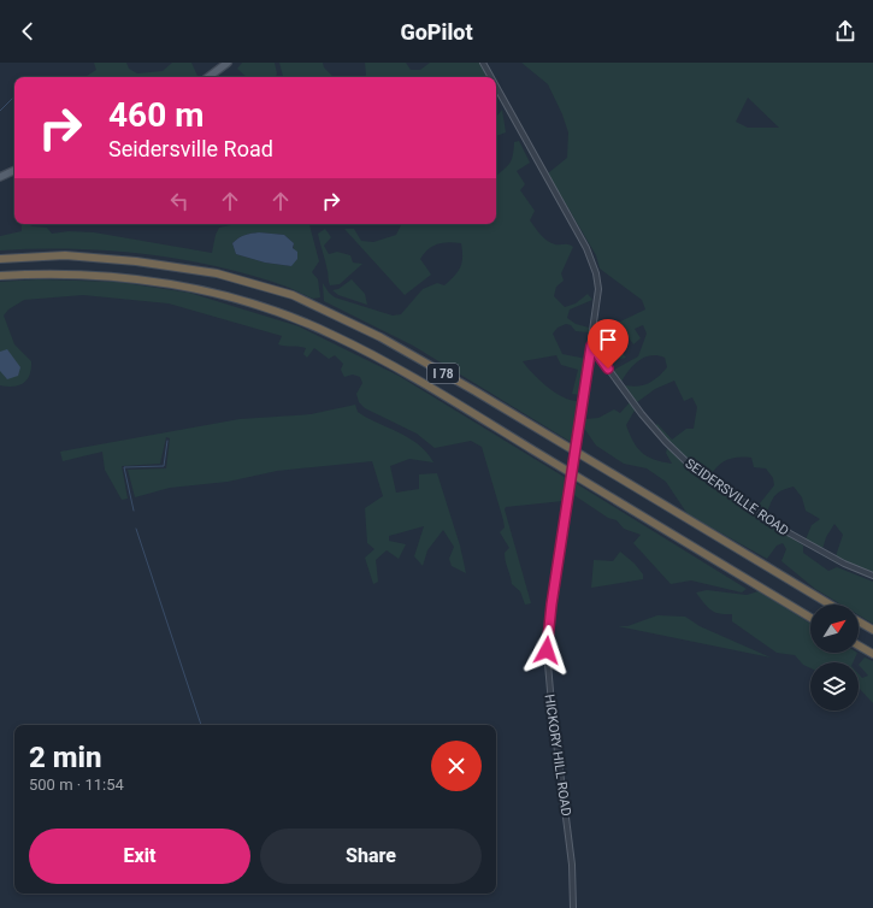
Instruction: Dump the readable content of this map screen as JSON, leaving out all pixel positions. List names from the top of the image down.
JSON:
{
  "streets": {
    "highway": ["I 78"],
    "street": ["SEIDERSVILLE ROAD", "HICKORY HILL ROAD"]
  },
  "crossings": [
    ["SEIDERSVILLE ROAD", "HICKORY HILL ROAD"]
  ],
  "north": "top right",
  "page": {
    "header": "GoPilot",
    "turn": ["460 m", "Seidersville Road"],
    "heading": ["2 min", "500 m · 11:54"],
    "buttons": ["Exit", "Share"]
  }
}
